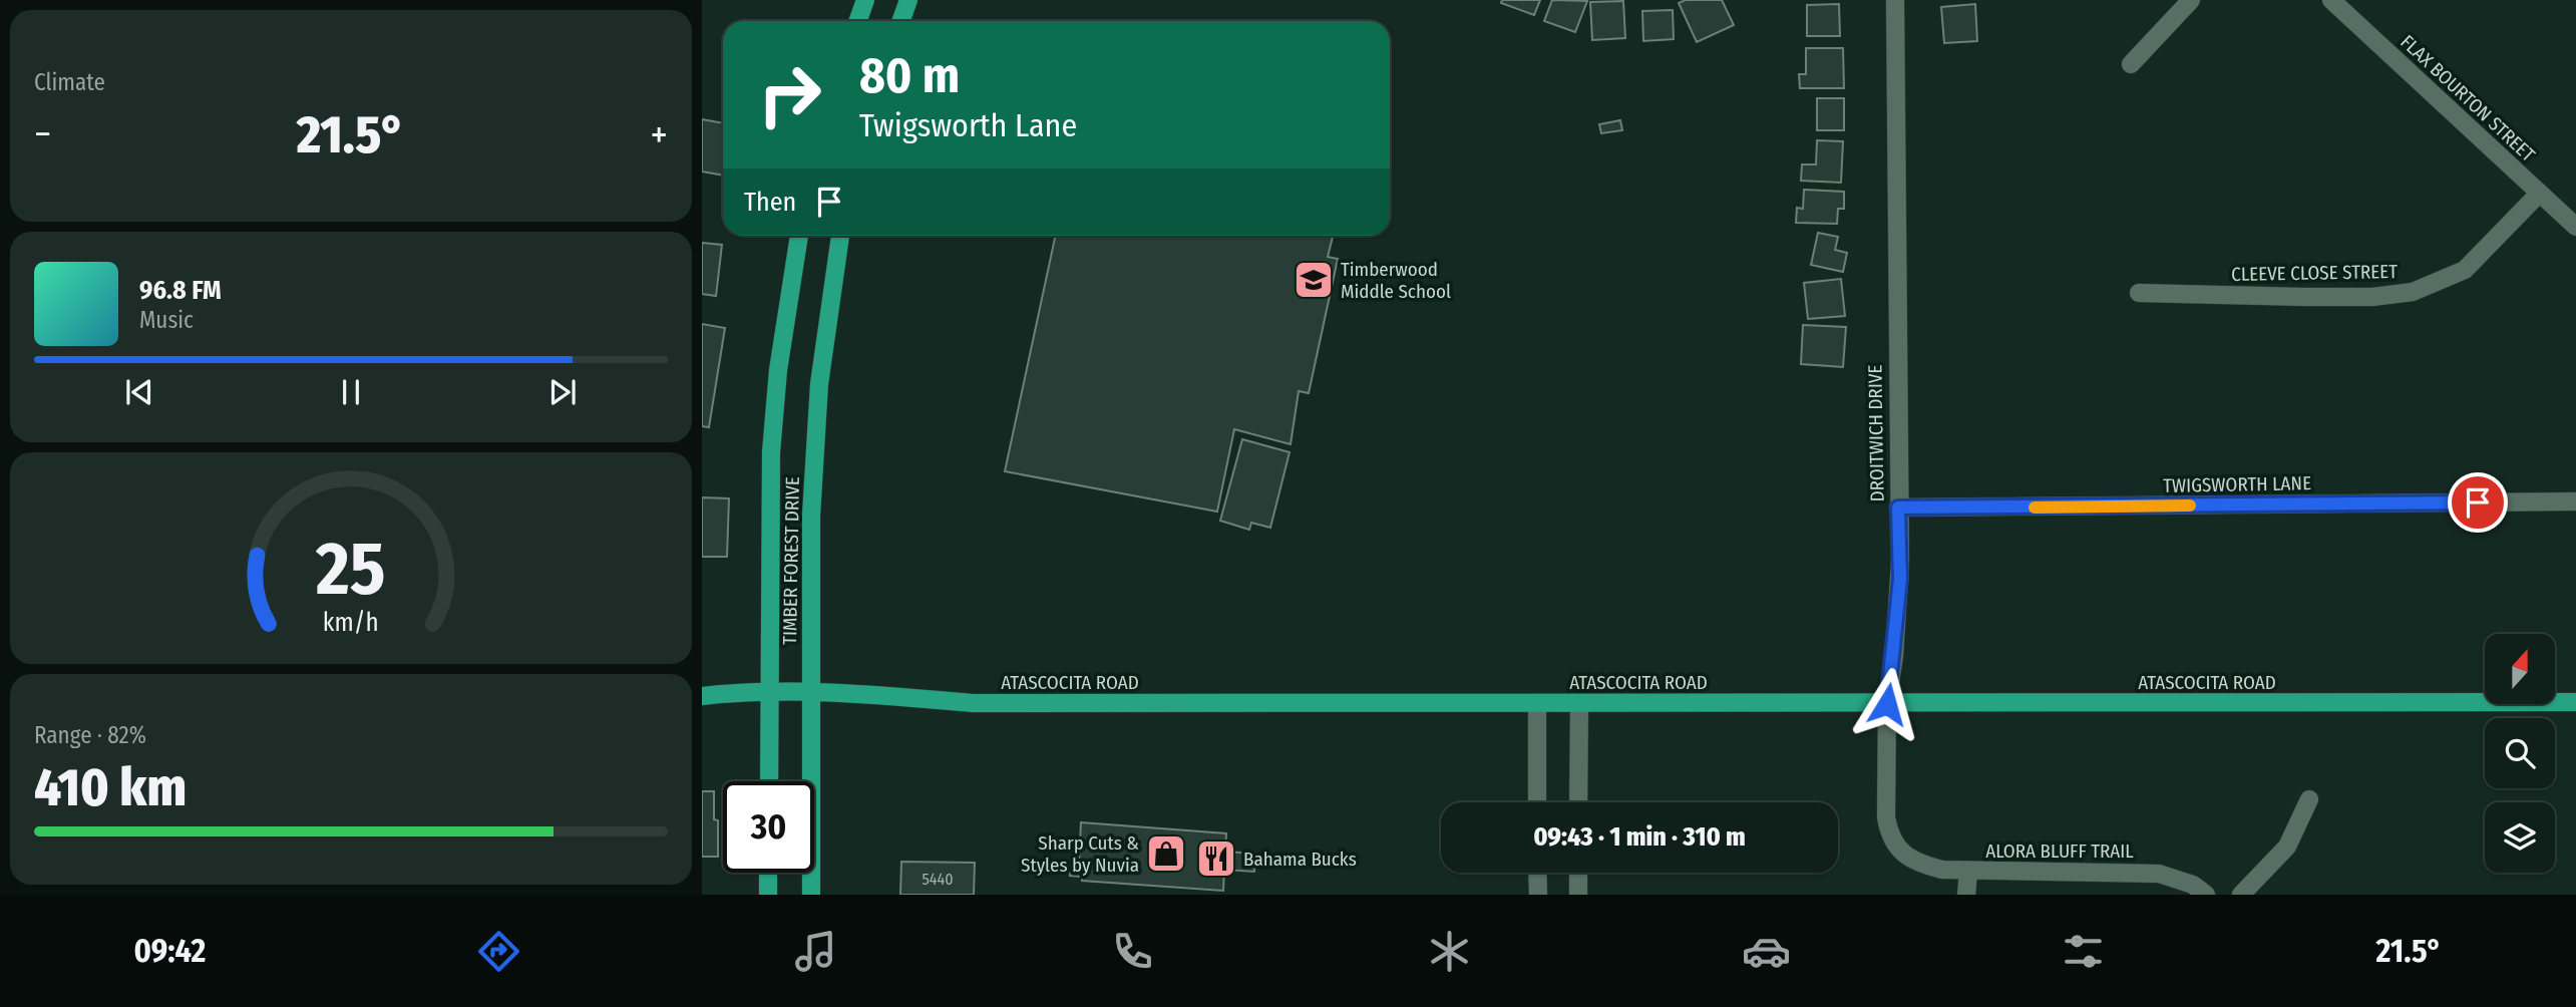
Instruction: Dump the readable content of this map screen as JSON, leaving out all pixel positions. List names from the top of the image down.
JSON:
{
  "streets": {
    "main road": ["TIMBER FOREST DRIVE", "ATASCOCITA ROAD"],
    "street": [
      "FLAX BOURTON STREET",
      "CLEEVE CLOSE STREET",
      "DROITWICH DRIVE",
      "TWIGSWORTH LANE",
      "ALORA BLUFF TRAIL"
    ]
  },
  "crossings": [
    ["FLAX BOURTON STREET", "CLEEVE CLOSE STREET"],
    ["DROITWICH DRIVE", "TWIGSWORTH LANE"],
    ["DROITWICH DRIVE", "ATASCOCITA ROAD"],
    ["DROITWICH DRIVE", "ALORA BLUFF TRAIL"],
    ["TIMBER FOREST DRIVE", "ATASCOCITA ROAD"]
  ],
  "places": {
    "school or university": ["Timberwood Middle School"],
    "shop": ["Sharp Cuts & Styles by Nuvia"],
    "restaurant": ["Bahama Bucks"]
  },
  "house_numbers": ["5440"],
  "north": "top",
  "page": {
    "tile": [
      "Climate",
      ["Range · 82%", "410 km"]
    ],
    "turn": ["80 m", "Twigsworth Lane"],
    "heat": ["−", "21.5°", "+"],
    "then": "Then",
    "song": ["96.8 FM", "Music"],
    "limit": "30",
    "trip": "09:43 · 1 min · 310 m",
    "tabs": ["09:42", "21.5°"],
    "gauge": ["25", "km/h"]
  }
}
